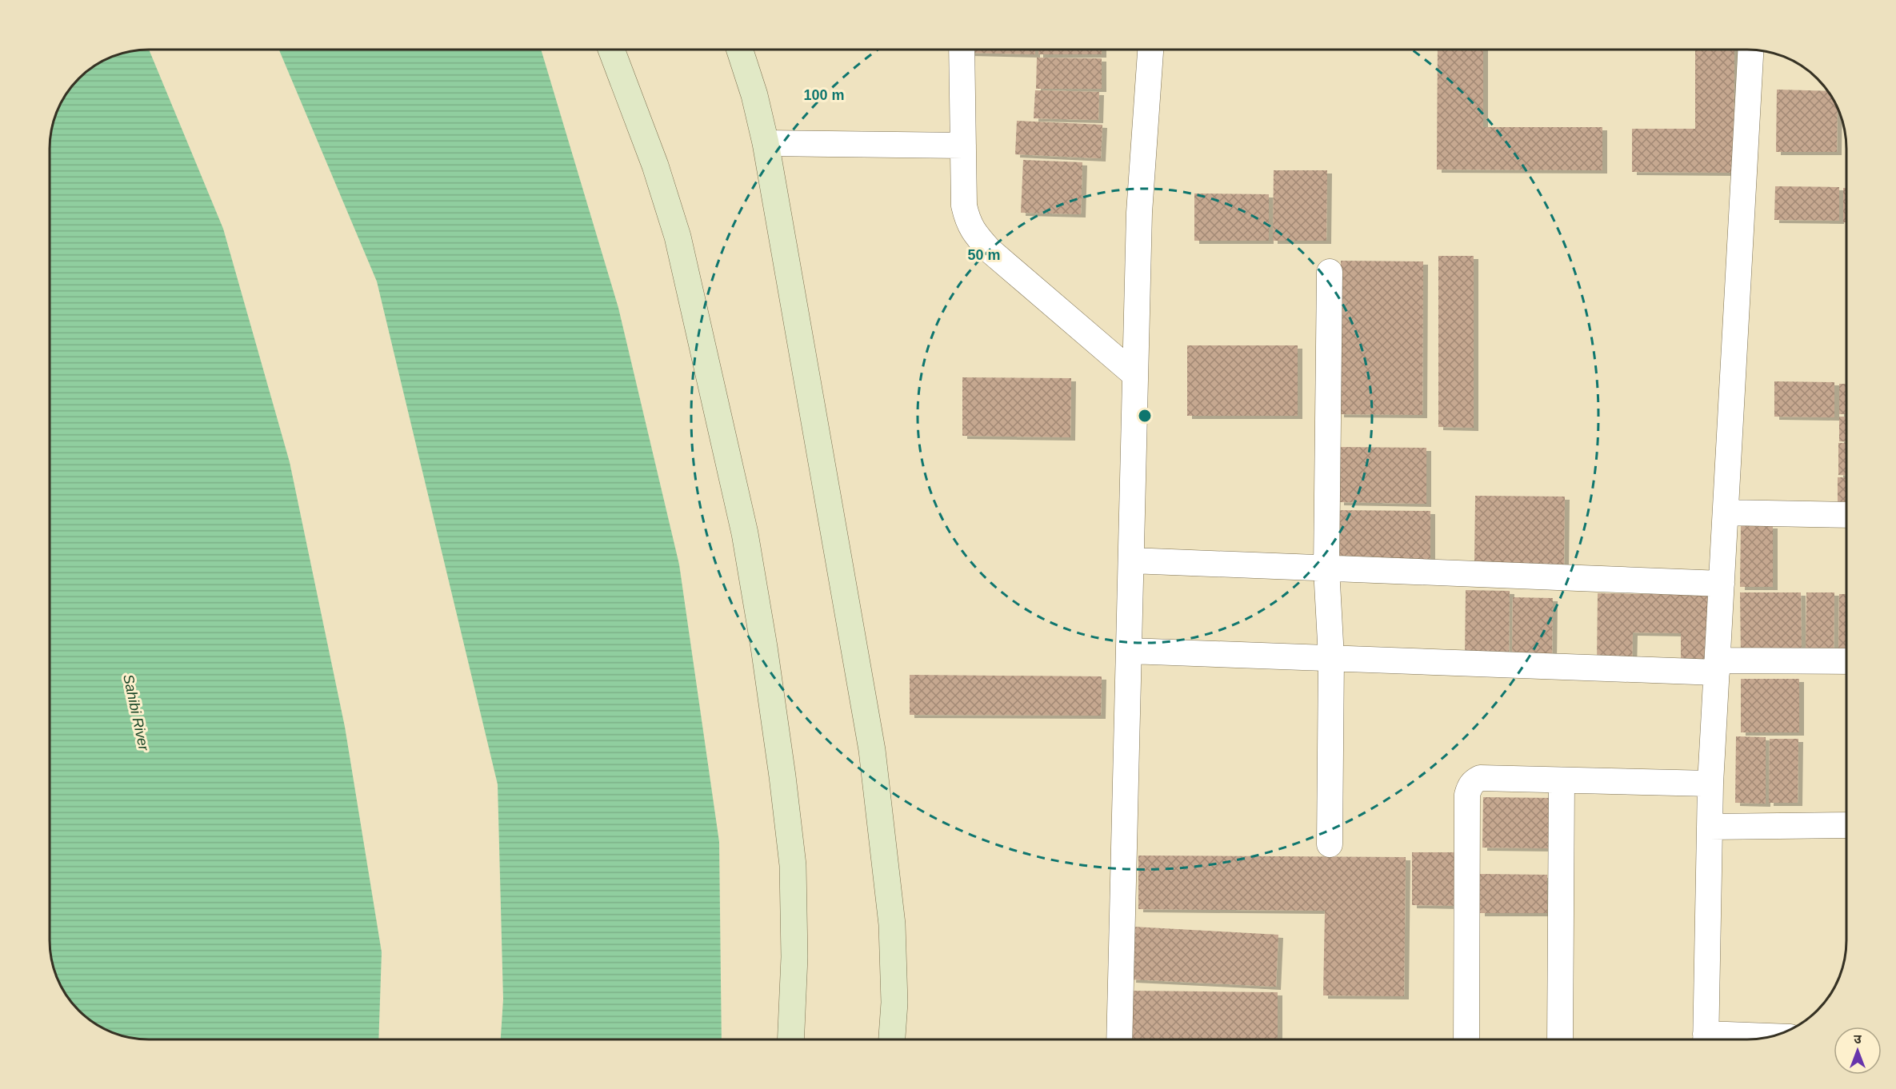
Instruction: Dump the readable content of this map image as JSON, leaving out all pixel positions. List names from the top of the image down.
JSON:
{
  "water": ["Sahibi River"],
  "north": "top",
  "rings": ["100 m", "50 m"]
}
